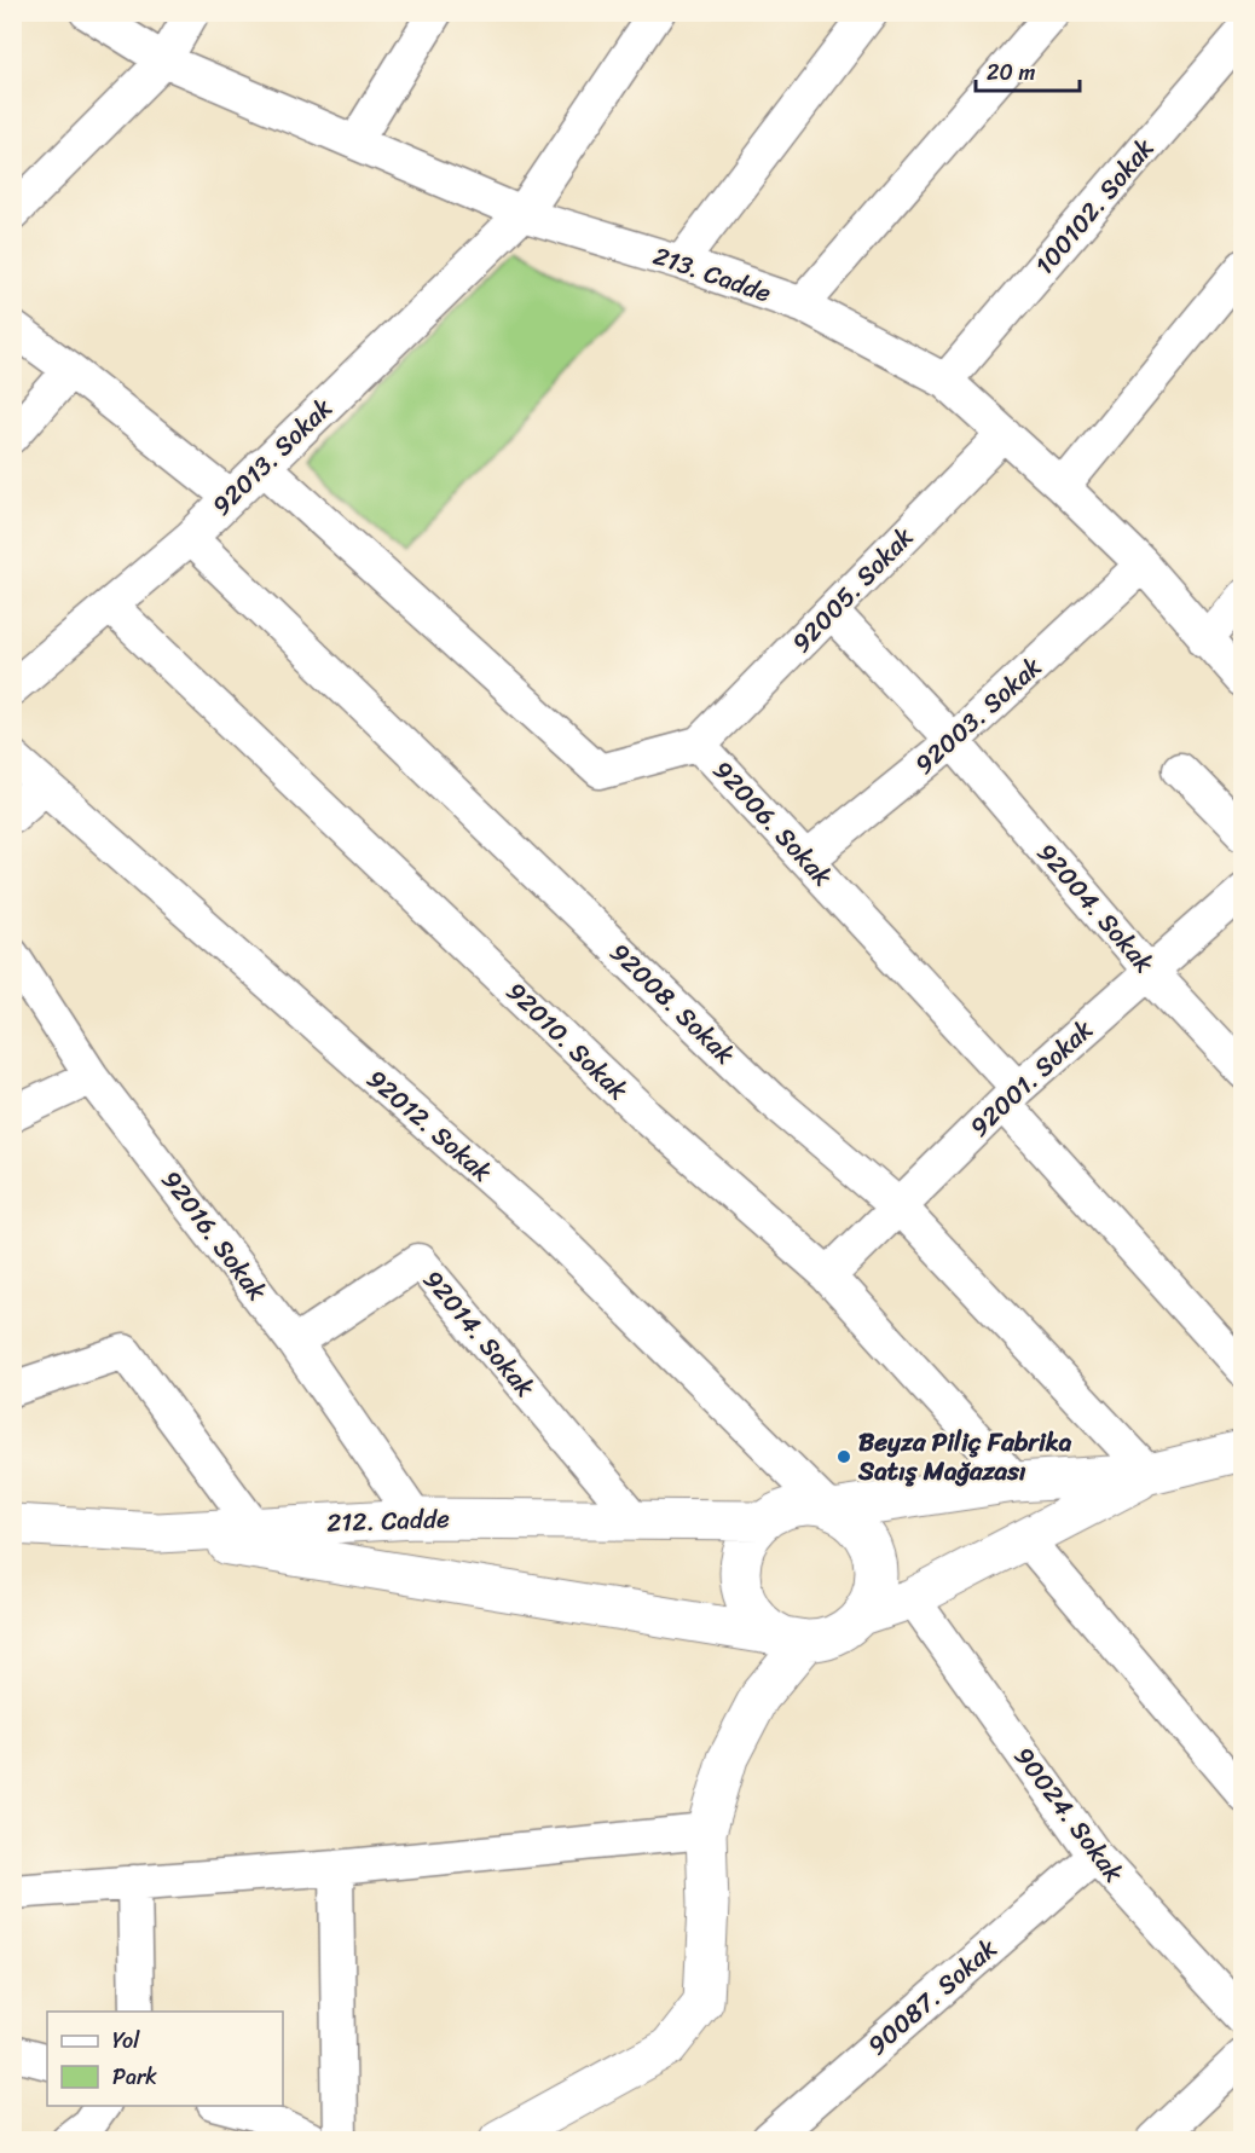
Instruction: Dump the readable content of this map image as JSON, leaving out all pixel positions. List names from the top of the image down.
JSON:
{
  "streets": {
    "street": [
      "100102. Sokak",
      "213. Cadde",
      "92013. Sokak",
      "92005. Sokak",
      "92003. Sokak",
      "92006. Sokak",
      "92004. Sokak",
      "92008. Sokak",
      "92010. Sokak",
      "92001. Sokak",
      "92012. Sokak",
      "92016. Sokak",
      "92014. Sokak",
      "212. Cadde",
      "90024. Sokak",
      "90087. Sokak"
    ]
  },
  "crossings": [
    ["100102. Sokak", "213. Cadde"],
    ["213. Cadde", "92013. Sokak"],
    ["213. Cadde", "92005. Sokak"],
    ["213. Cadde", "92003. Sokak"],
    ["92013. Sokak", "92006. Sokak"],
    ["92013. Sokak", "92008. Sokak"],
    ["92013. Sokak", "92010. Sokak"],
    ["92005. Sokak", "92006. Sokak"],
    ["92005. Sokak", "92004. Sokak"],
    ["92003. Sokak", "92006. Sokak"],
    ["92003. Sokak", "92004. Sokak"],
    ["92006. Sokak", "92001. Sokak"],
    ["92004. Sokak", "92001. Sokak"],
    ["92008. Sokak", "92001. Sokak"],
    ["92010. Sokak", "92001. Sokak"],
    ["92012. Sokak", "212. Cadde"],
    ["92016. Sokak", "92014. Sokak"],
    ["92016. Sokak", "212. Cadde"],
    ["92014. Sokak", "212. Cadde"],
    ["90024. Sokak", "90087. Sokak"]
  ],
  "places": ["Beyza Piliç Fabrika Satış Mağazası"],
  "legend": ["Yol", "Park"],
  "scale_bar": "20 m"
}
